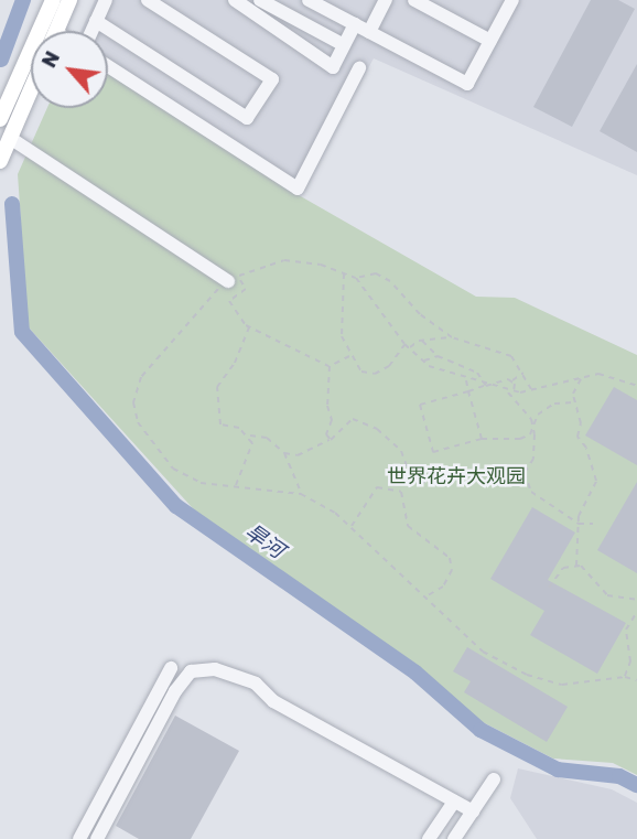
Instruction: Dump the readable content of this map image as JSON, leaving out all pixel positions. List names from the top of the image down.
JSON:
{
  "water": ["旱河"],
  "parks": ["世界花卉大观园"],
  "north": "top left"
}
